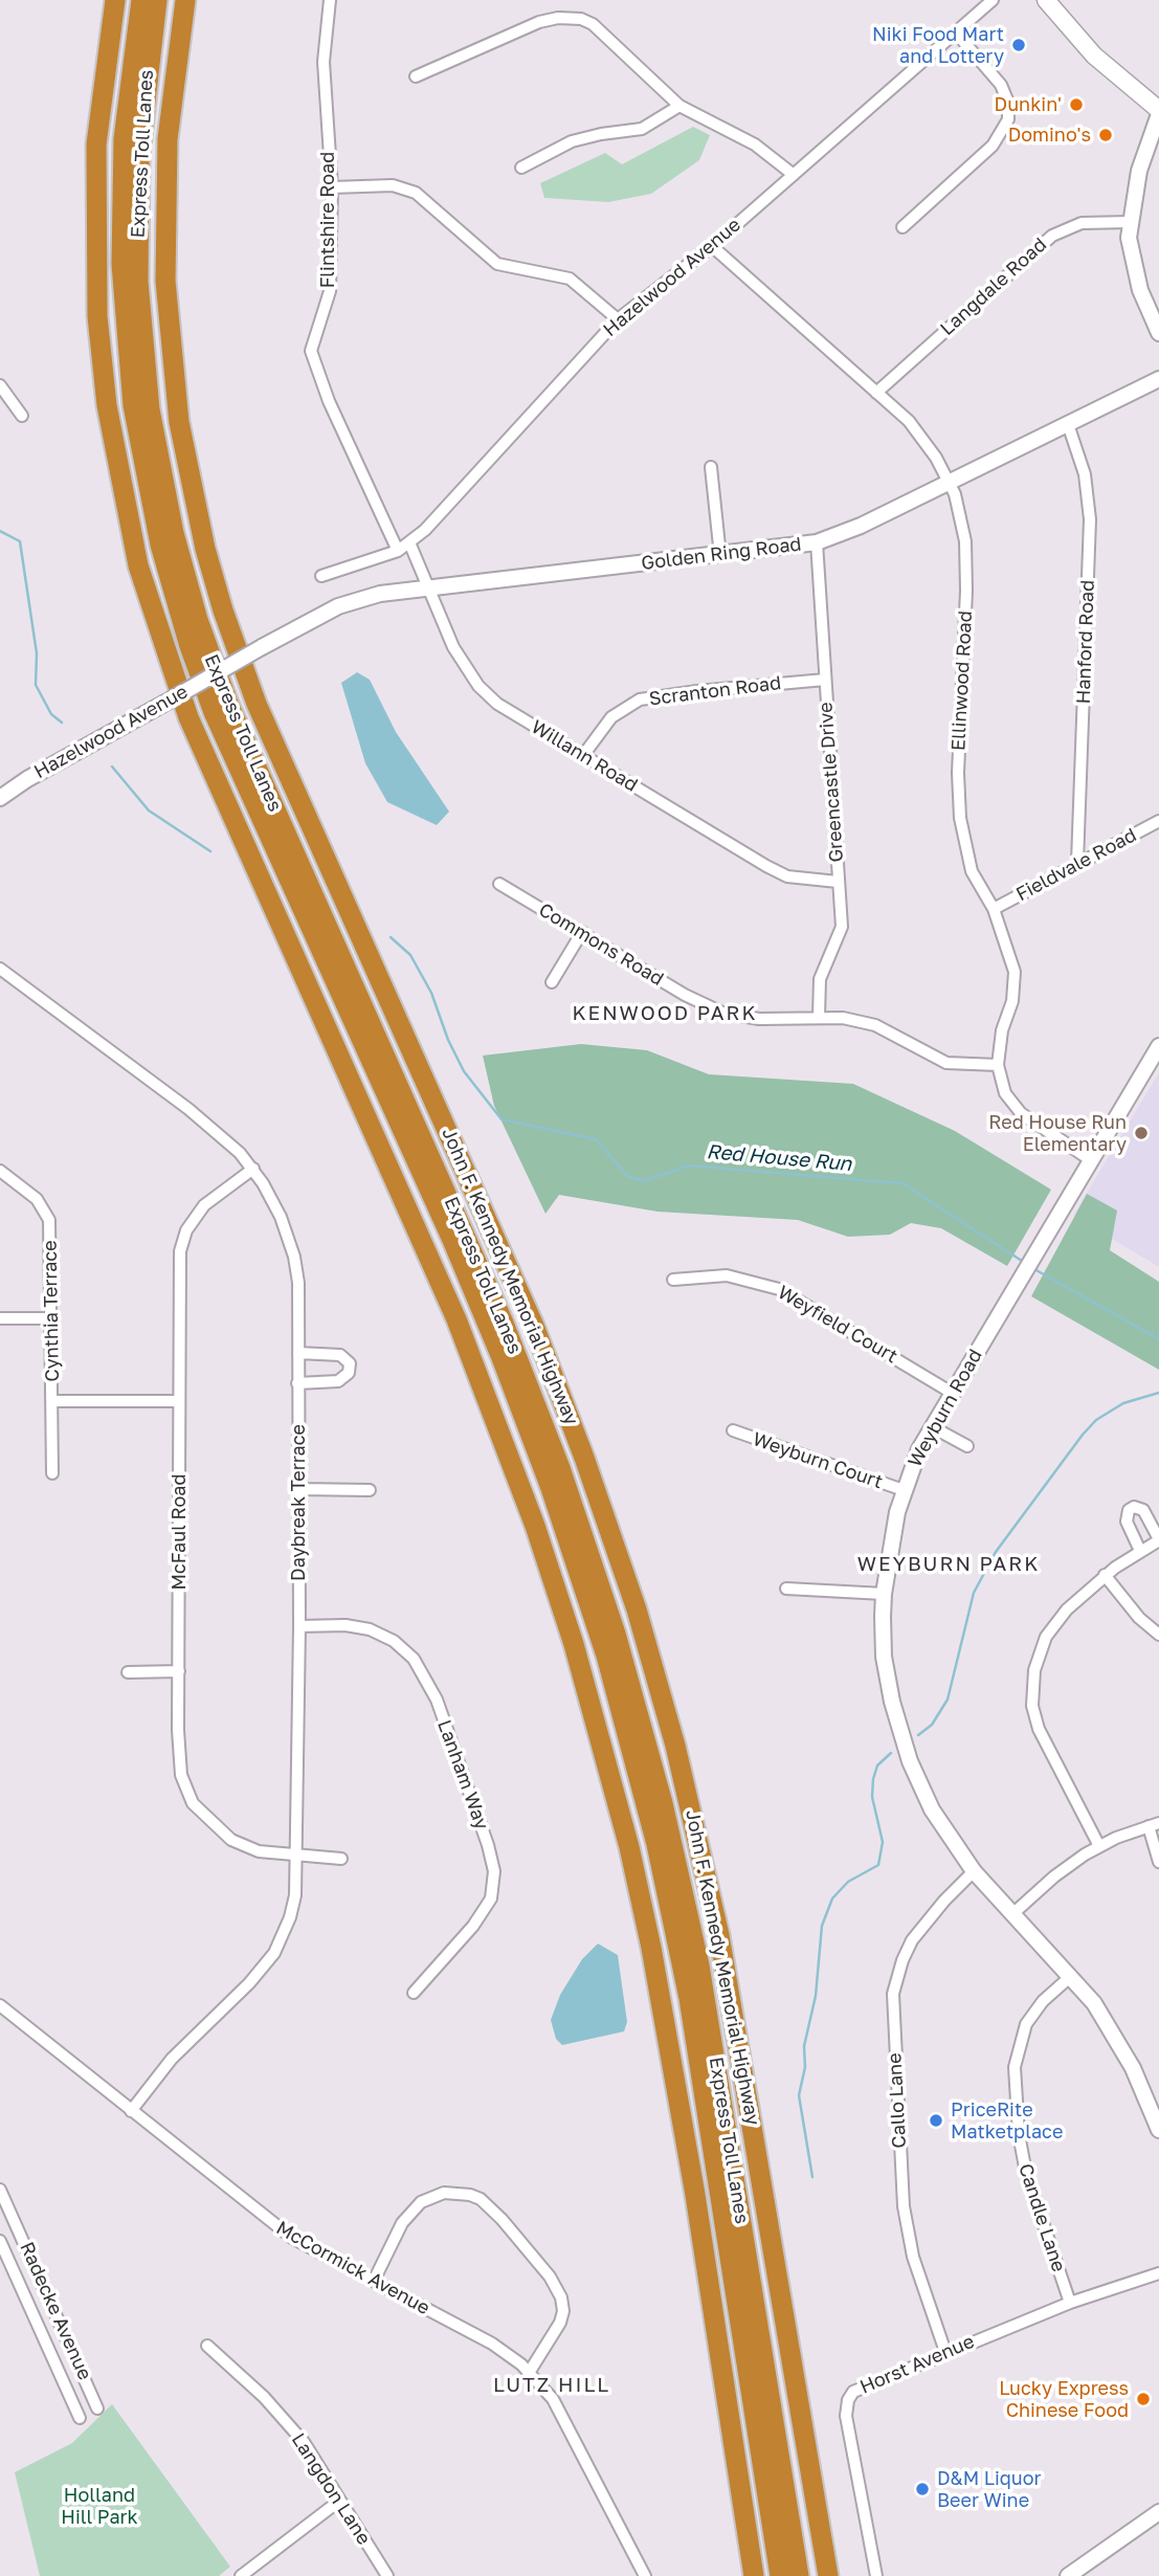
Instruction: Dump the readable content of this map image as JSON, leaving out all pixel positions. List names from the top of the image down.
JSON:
{
  "streets": {
    "highway": ["Express Toll Lanes", "John F. Kennedy Memorial Highway"],
    "street": [
      "Flintshire Road",
      "Hazelwood Avenue",
      "Langdale Road",
      "Golden Ring Road",
      "Hanford Road",
      "Ellinwood Road",
      "Scranton Road",
      "Willann Road",
      "Greencastle Drive",
      "Fieldvale Road",
      "Commons Road",
      "Cynthia Terrace",
      "Weyfield Court",
      "Weyburn Road",
      "Weyburn Court",
      "Daybreak Terrace",
      "McFaul Road",
      "Lanham Way",
      "Callo Lane",
      "Candle Lane",
      "McCormick Avenue",
      "Radecke Avenue",
      "Horst Avenue",
      "Langdon Lane"
    ]
  },
  "crossings": [
    ["Flintshire Road", "Hazelwood Avenue"],
    ["Hazelwood Avenue", "Golden Ring Road"],
    ["Hazelwood Avenue", "Ellinwood Road"],
    ["Hazelwood Avenue", "Willann Road"],
    ["Langdale Road", "Ellinwood Road"],
    ["Golden Ring Road", "Hanford Road"],
    ["Golden Ring Road", "Ellinwood Road"],
    ["Golden Ring Road", "Willann Road"],
    ["Golden Ring Road", "Greencastle Drive"],
    ["Hanford Road", "Fieldvale Road"],
    ["Ellinwood Road", "Fieldvale Road"],
    ["Ellinwood Road", "Commons Road"],
    ["Ellinwood Road", "Weyburn Road"],
    ["Scranton Road", "Willann Road"],
    ["Scranton Road", "Greencastle Drive"],
    ["Willann Road", "Greencastle Drive"],
    ["Greencastle Drive", "Commons Road"],
    ["Weyfield Court", "Weyburn Road"],
    ["Weyburn Road", "Weyburn Court"],
    ["Weyburn Road", "Callo Lane"],
    ["Weyburn Road", "Candle Lane"],
    ["Daybreak Terrace", "McFaul Road"],
    ["Daybreak Terrace", "Lanham Way"],
    ["Daybreak Terrace", "McCormick Avenue"],
    ["Callo Lane", "Horst Avenue"],
    ["Candle Lane", "Horst Avenue"]
  ],
  "districts": ["KENWOOD PARK", "WEYBURN PARK", "LUTZ HILL"],
  "water": ["Red House Run"],
  "parks": ["Holland Hill Park"],
  "places": [
    "Niki Food Mart and Lottery",
    "Dunkin'",
    "Domino's",
    "Red House Run Elementary",
    "PriceRite Matketplace",
    "Lucky Express Chinese Food",
    "D&M Liquor Beer Wine"
  ]
}
